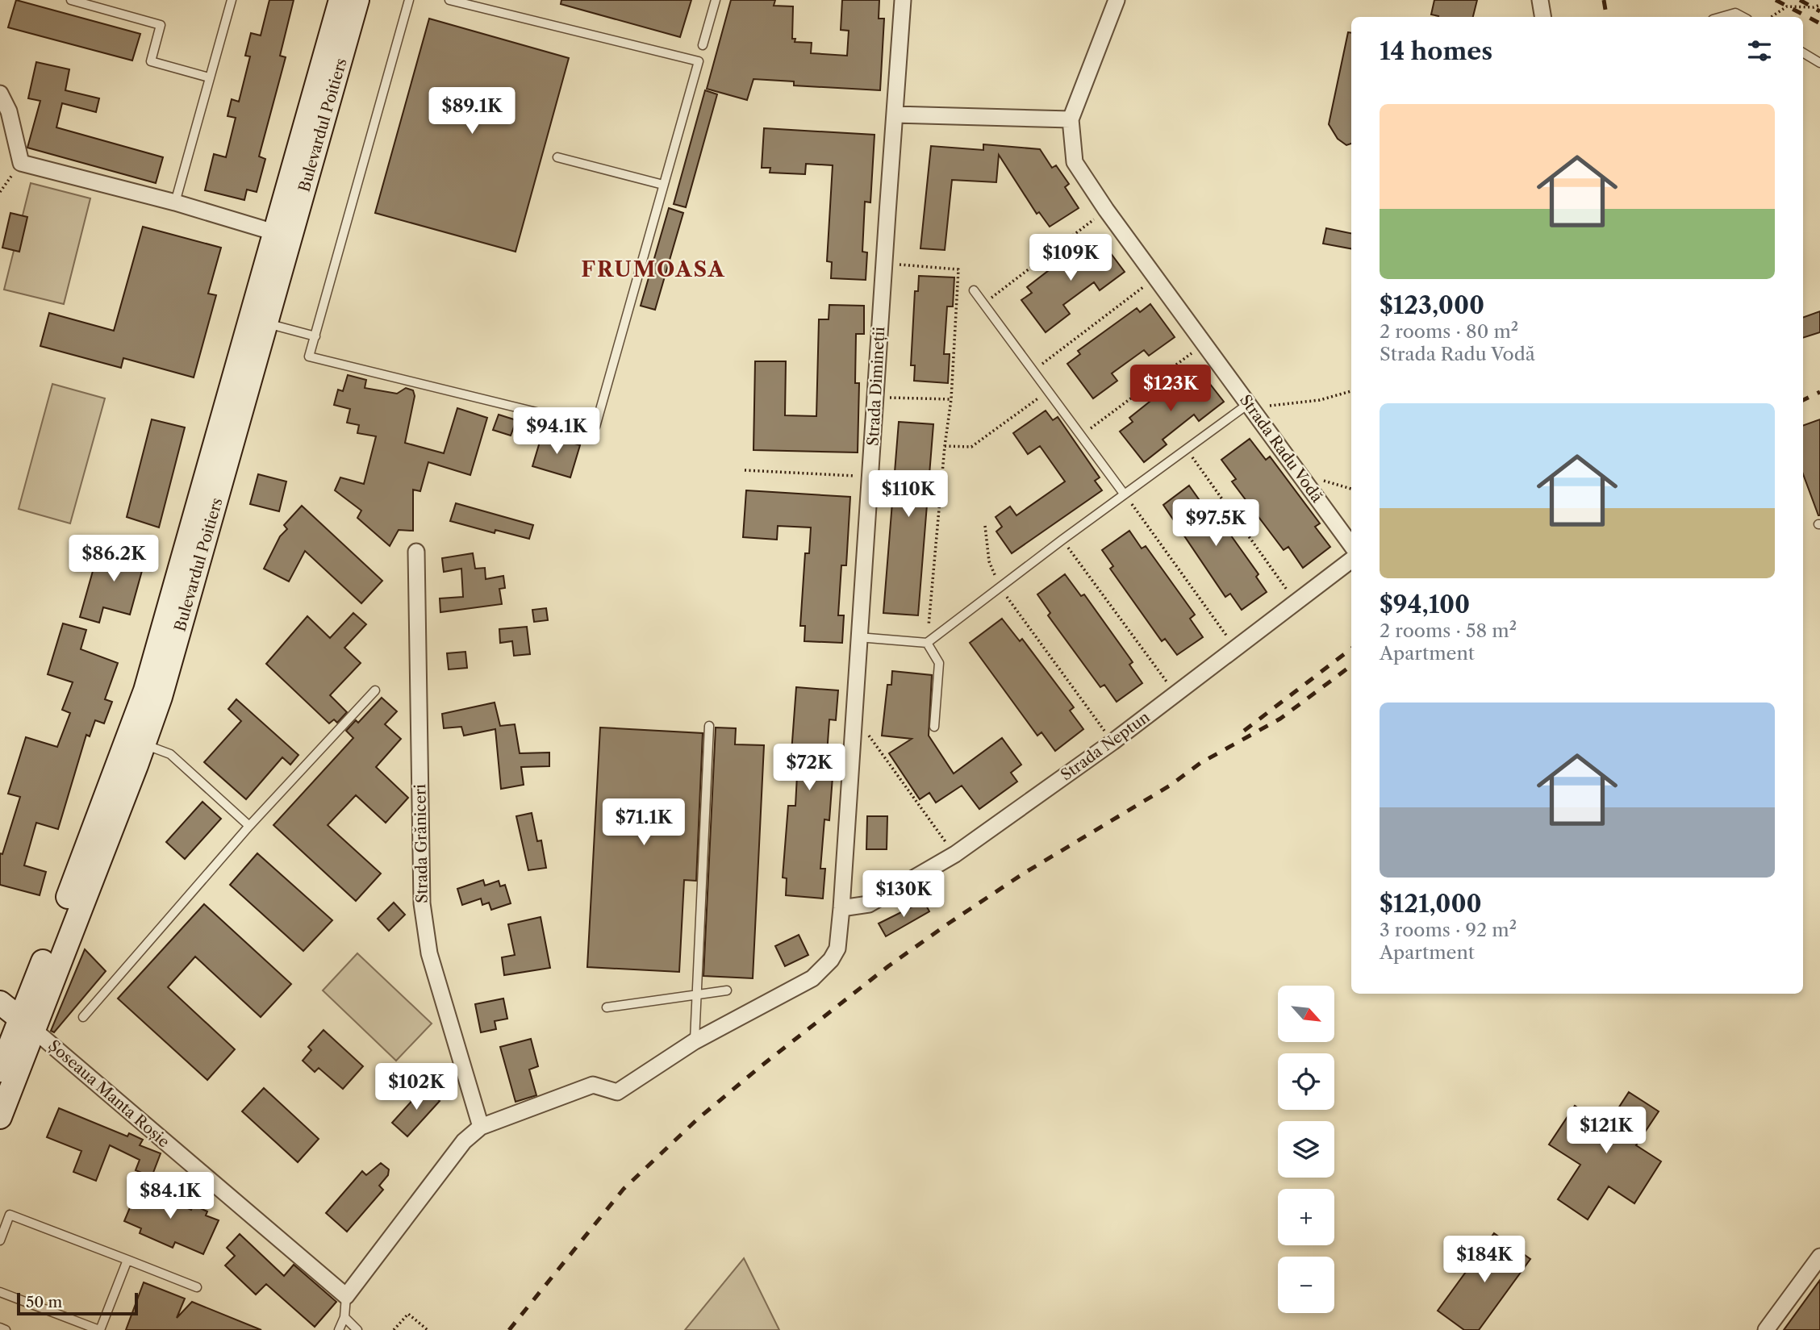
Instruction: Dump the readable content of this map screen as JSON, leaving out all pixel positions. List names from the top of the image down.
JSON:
{
  "streets": {
    "main road": ["Bulevardul Poitiers", "Șoseaua Manta Roșie"],
    "street": [
      "Strada Dimineții",
      "Strada Radu Vodă",
      "Strada Neptun",
      "Strada Grăniceri"
    ]
  },
  "crossings": [
    ["Bulevardul Poitiers", "Șoseaua Manta Roșie"],
    ["Strada Dimineții", "Strada Neptun"]
  ],
  "districts": ["FRUMOASA"],
  "scale_bar": "50 m",
  "north": "bottom right",
  "page": {
    "heading": "14 homes",
    "list": [
      {
        "name": "$123,000",
        "note": "2 rooms · 80 m² · Strada Radu Vodă"
      },
      {
        "name": "$94,100",
        "note": "2 rooms · 58 m² · Apartment"
      },
      {
        "name": "$121,000",
        "note": "3 rooms · 92 m² · Apartment"
      }
    ],
    "price": [
      "$89.1K",
      "$109K",
      "$123K",
      "$94.1K",
      "$110K",
      "$97.5K",
      "$86.2K",
      "$72K",
      "$71.1K",
      "$130K",
      "$102K",
      "$121K",
      "$84.1K",
      "$184K"
    ],
    "map_buttons": ["+", "−"],
    "scale": "50 m"
  }
}
